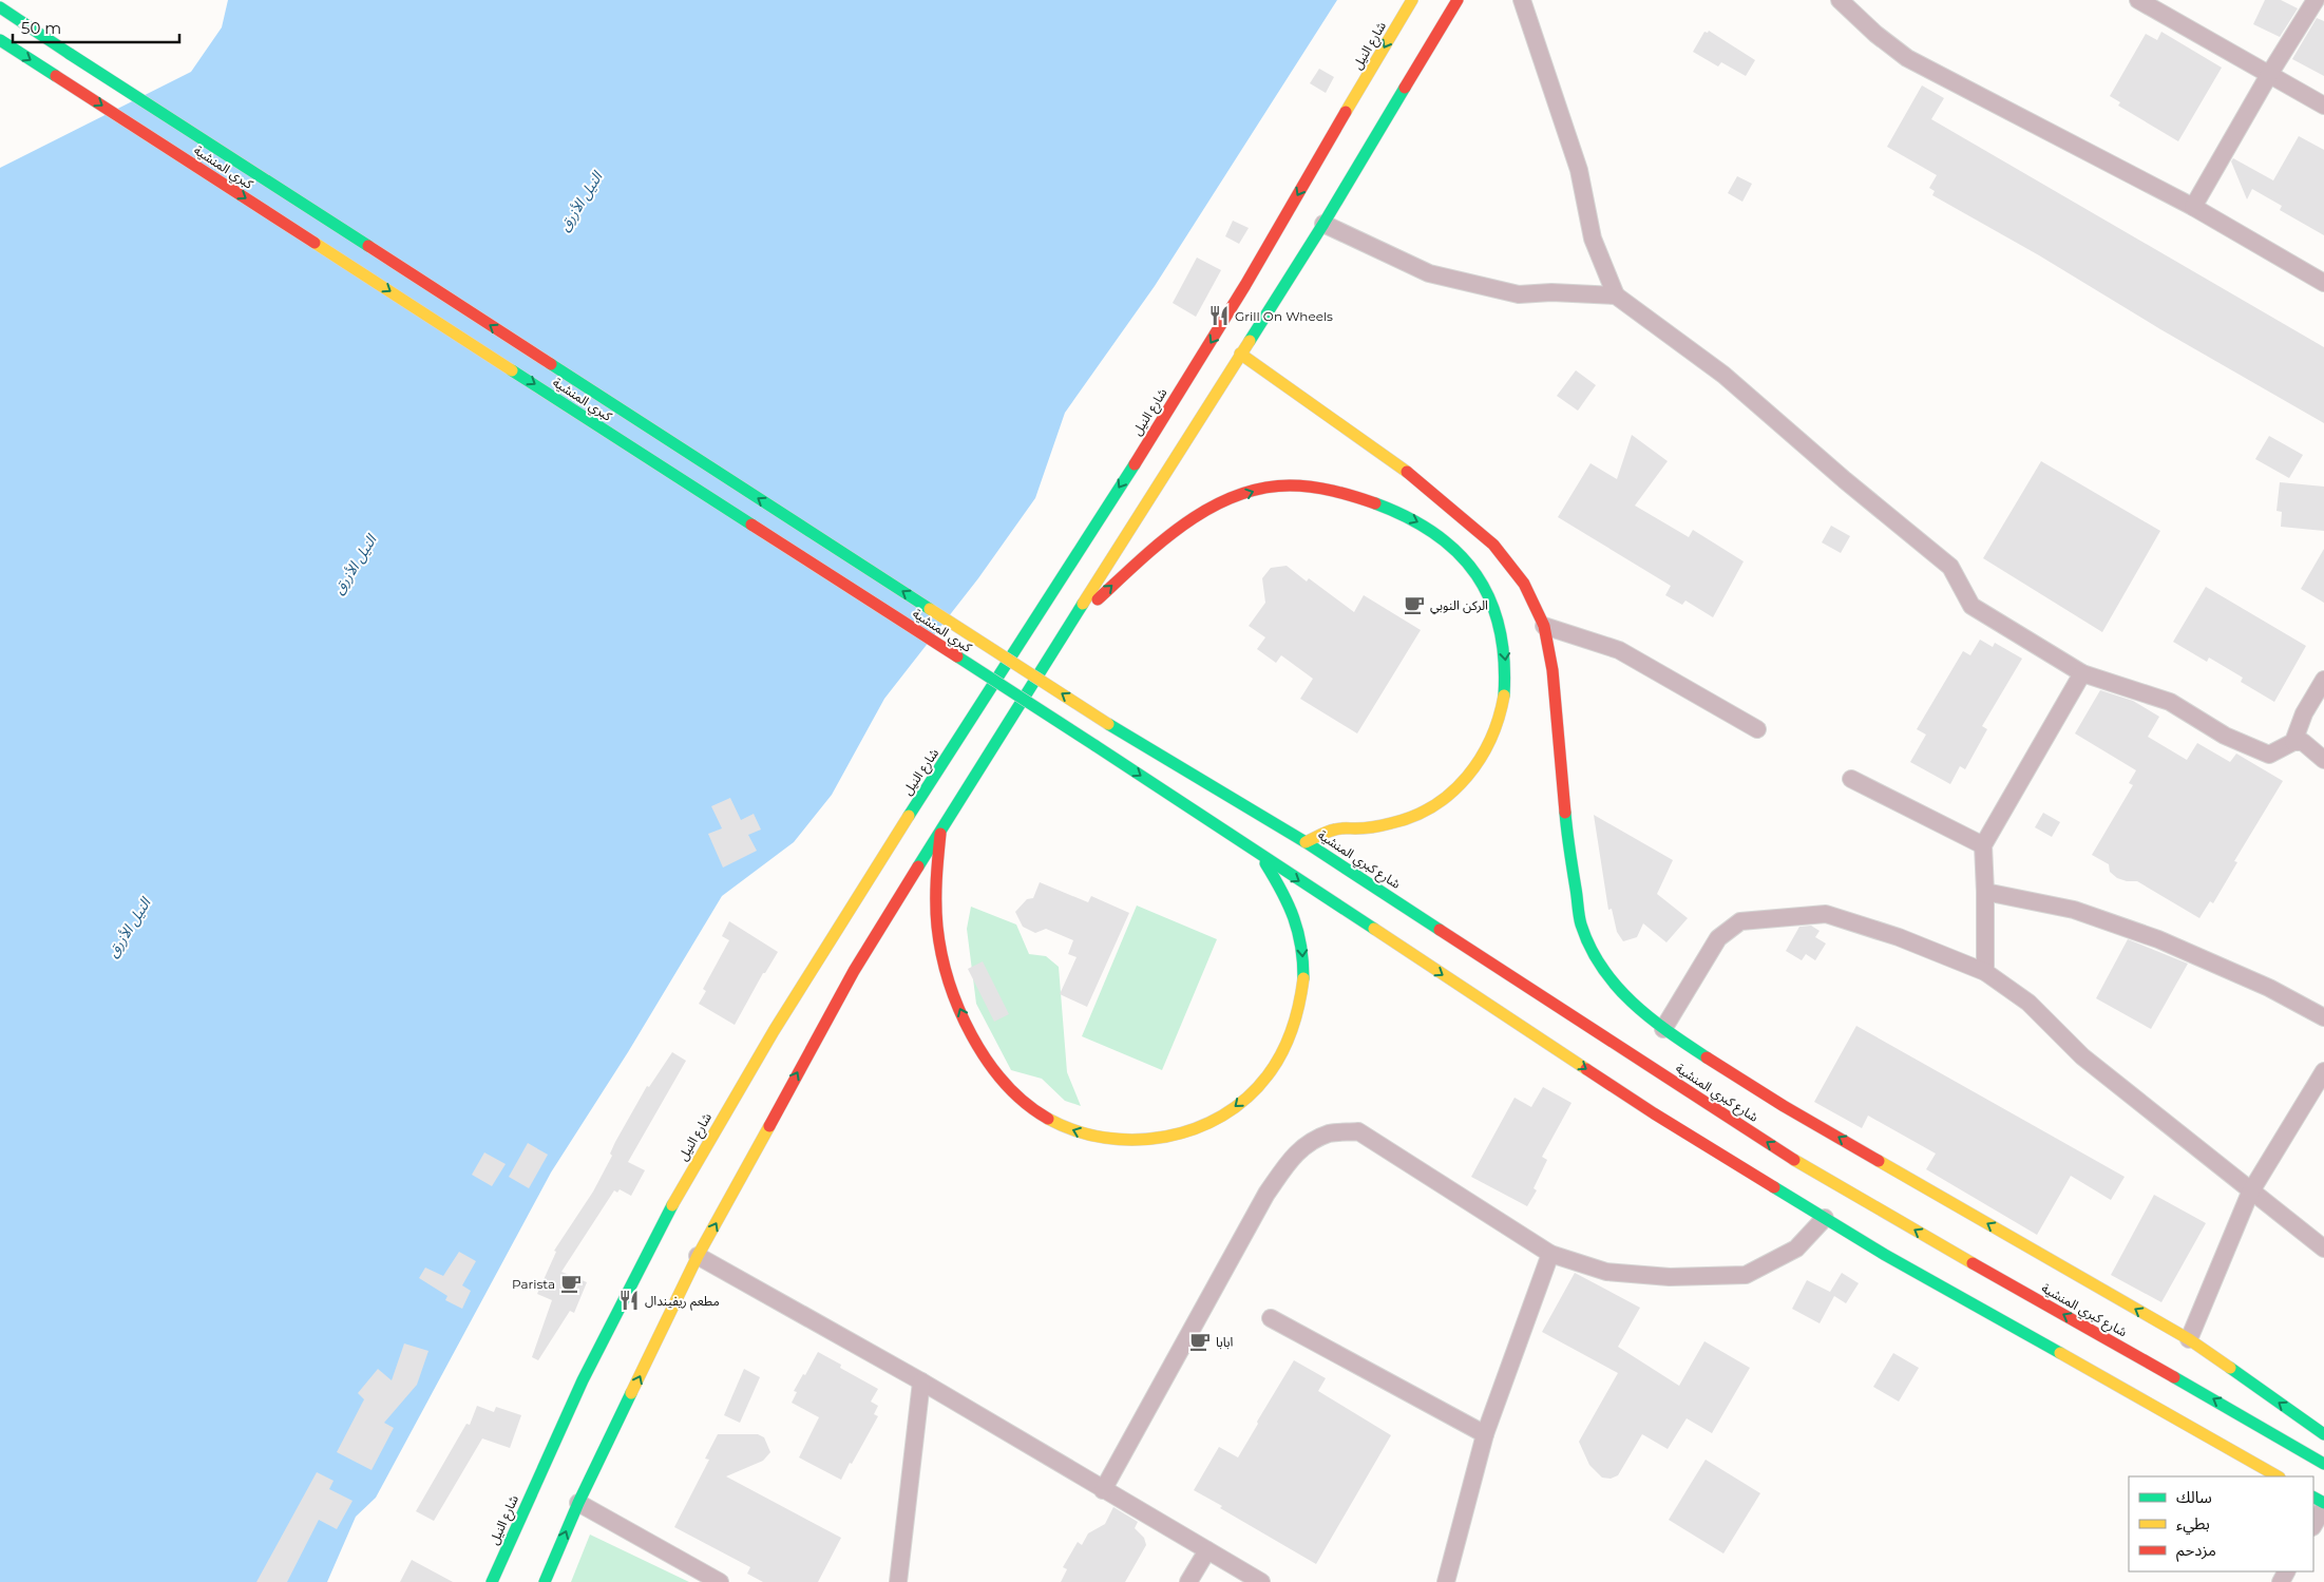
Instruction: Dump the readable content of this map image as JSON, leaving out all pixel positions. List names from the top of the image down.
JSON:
{
  "streets": {
    "main road": ["شارع النيل", "كبري المنشية", "شارع كبري المنشية"]
  },
  "crossings": [
    ["كبري المنشية", "شارع كبري المنشية"]
  ],
  "water": ["النيل الأزرق"],
  "places": {
    "restaurant": ["Grill On Wheels", "مطعم ريفيندال"],
    "cafe": ["الركن النوبي", "Parista", "ابابا"]
  },
  "legend": ["سالك", "بطيء", "مزدحم"],
  "scale_bar": "50 m"
}
